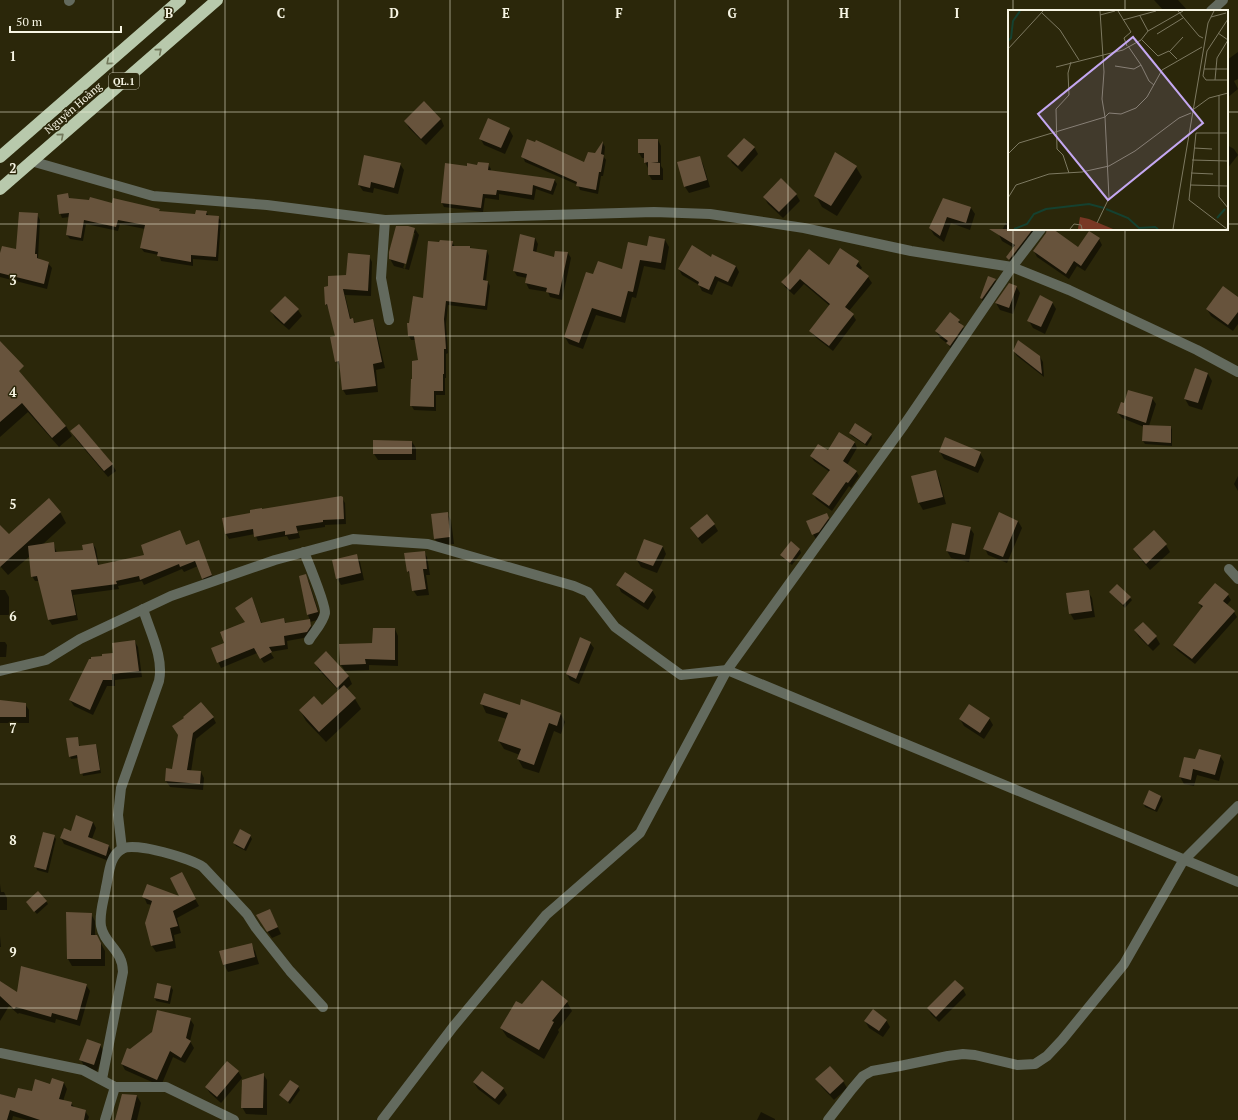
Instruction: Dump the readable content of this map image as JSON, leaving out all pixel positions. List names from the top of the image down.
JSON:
{
  "streets": {
    "highway": ["QL.1", "Nguyễn Hoàng"]
  },
  "scale_bar": "50 m",
  "grid": {
    "columns": [
      "B",
      "C",
      "D",
      "E",
      "F",
      "G",
      "H",
      "I"
    ],
    "rows": [
      "1",
      "2",
      "3",
      "4",
      "5",
      "6",
      "7",
      "8",
      "9"
    ]
  }
}
